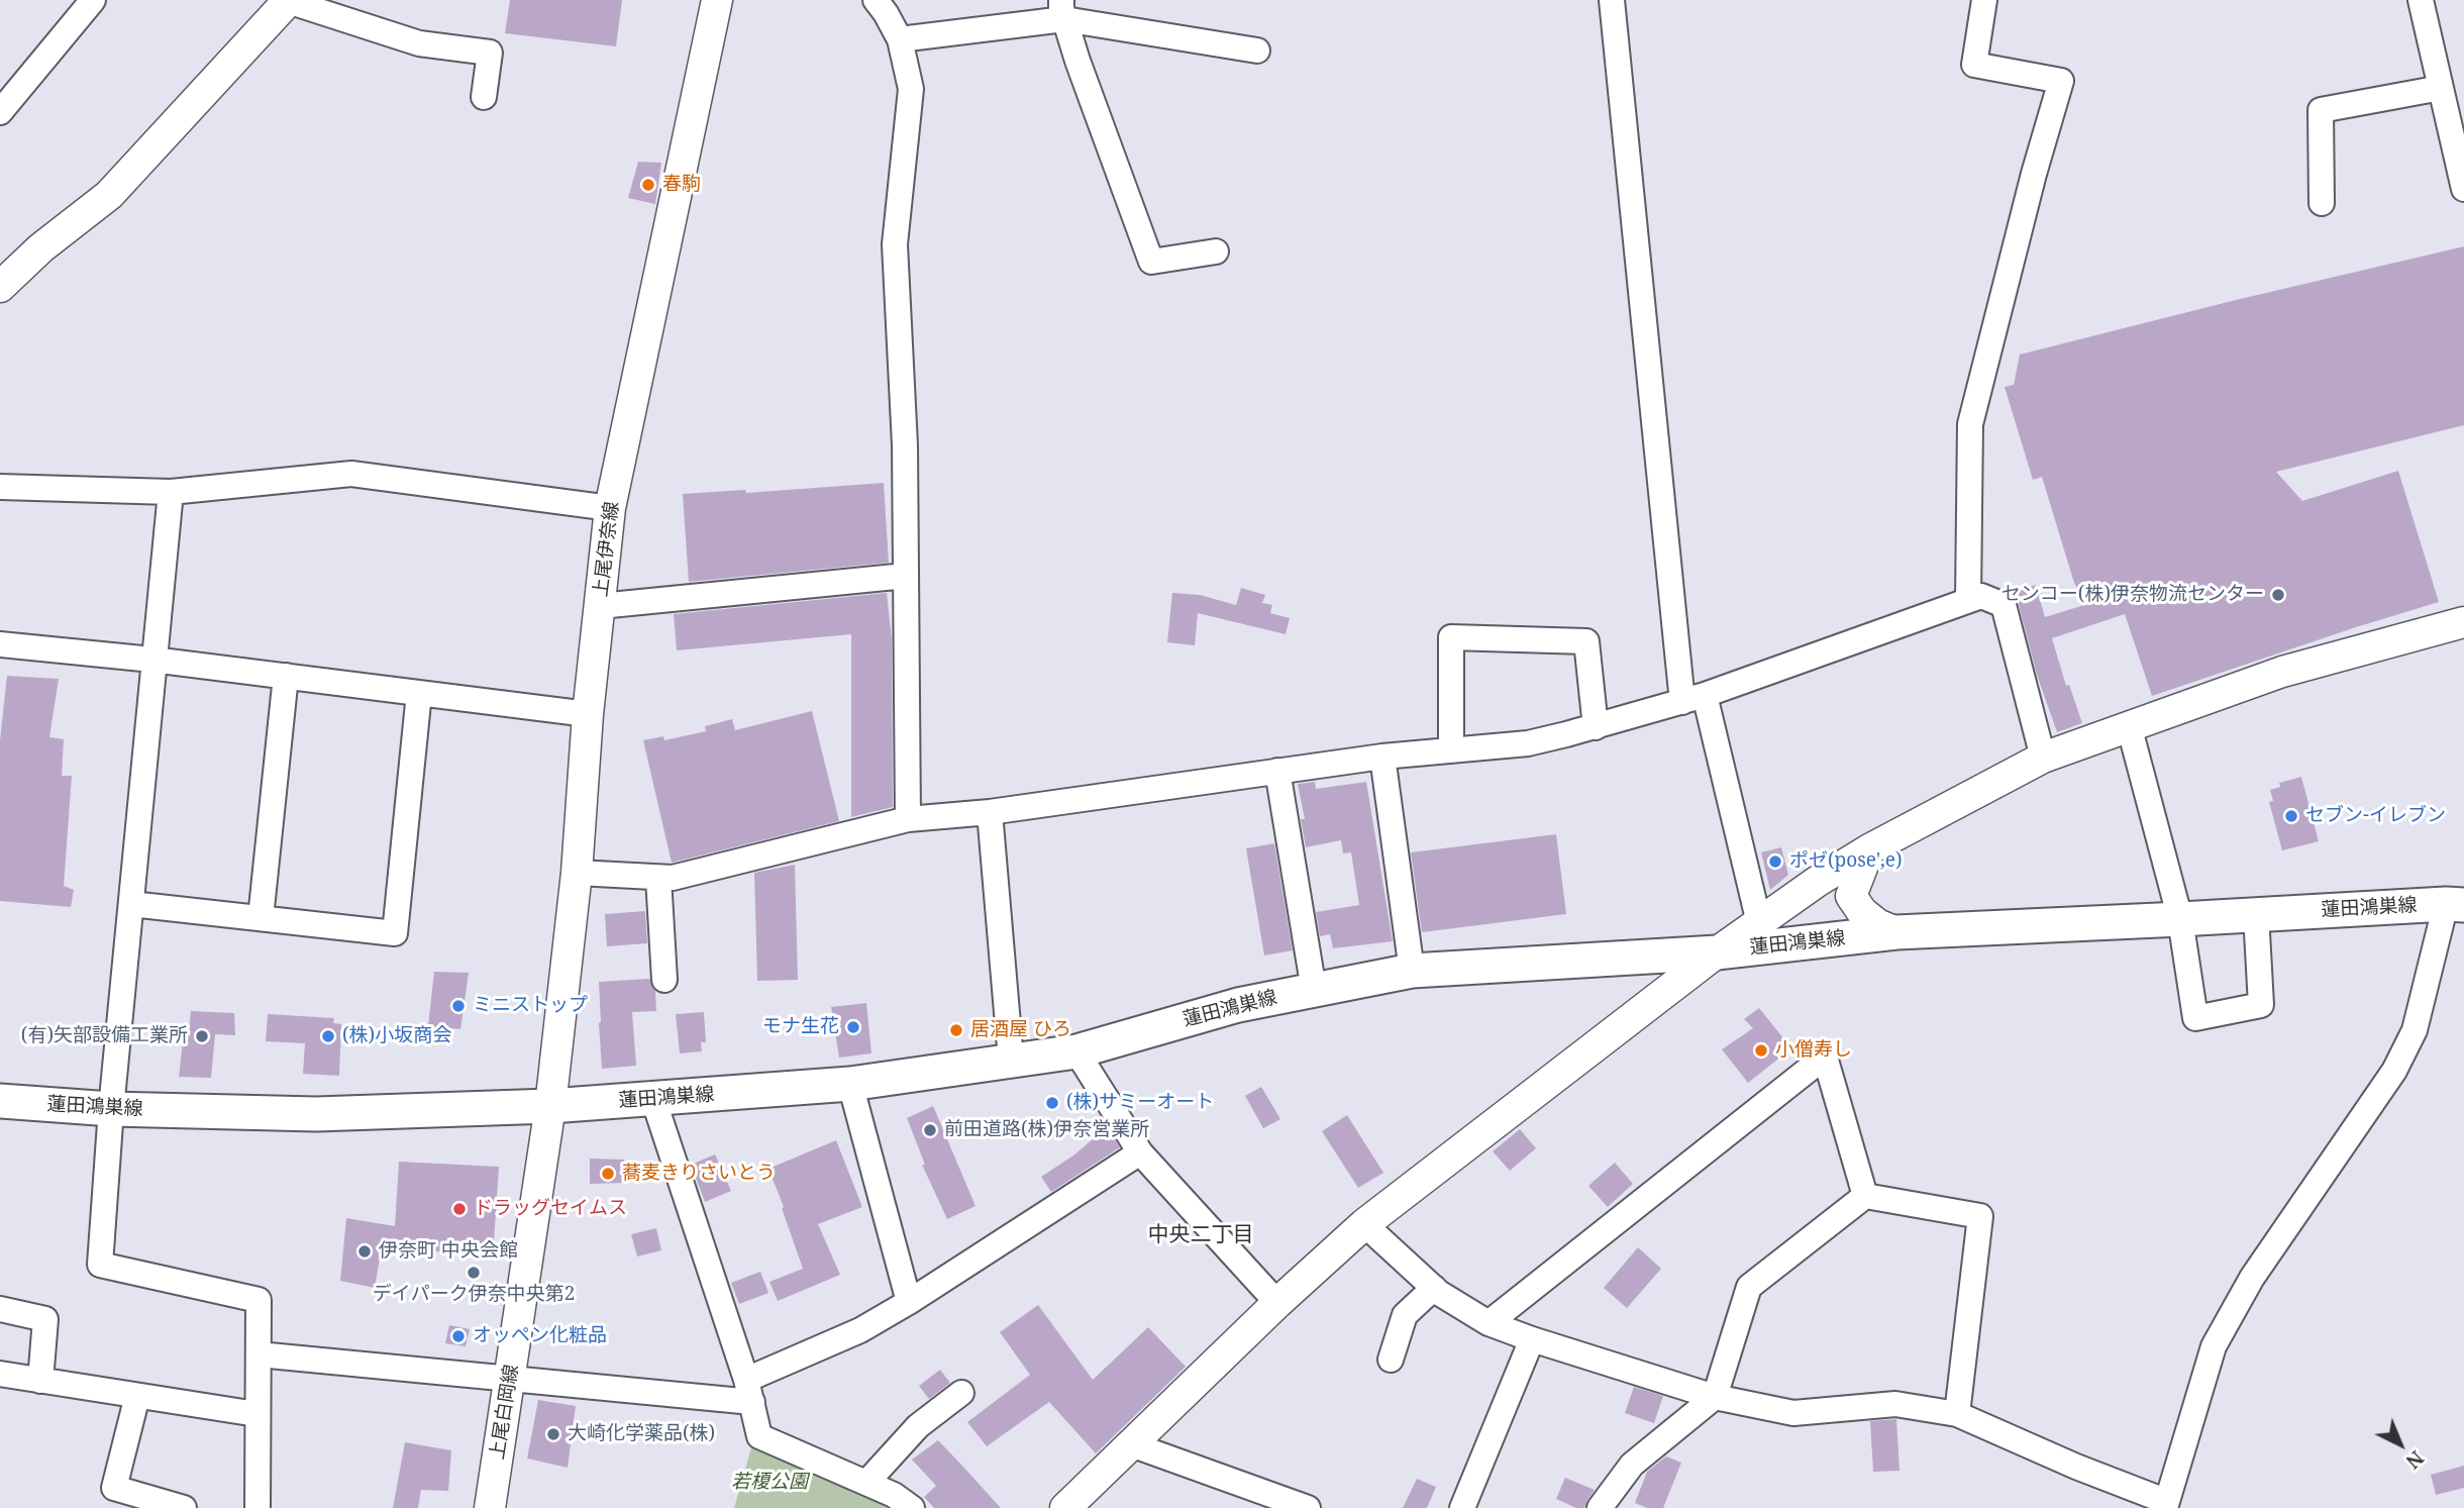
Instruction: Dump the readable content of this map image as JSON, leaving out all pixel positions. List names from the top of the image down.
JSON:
{
  "streets": {
    "main road": ["蓮田鴻巣線"],
    "street": ["上尾伊奈線", "上尾白岡線"]
  },
  "crossings": [
    ["上尾伊奈線", "蓮田鴻巣線"],
    ["上尾伊奈線", "上尾白岡線"],
    ["蓮田鴻巣線", "上尾白岡線"]
  ],
  "districts": ["中央二丁目"],
  "parks": ["若榎公園"],
  "places": [
    "春駒",
    "センコー(株)伊奈物流センター",
    "セブン-イレブン",
    "ポゼ(pose',e)",
    "ミニストップ",
    "モナ生花",
    "居酒屋 ひろ",
    "(有)矢部設備工業所",
    "(株)小坂商会",
    "小僧寿し",
    "(株)サミーオート",
    "前田道路(株)伊奈営業所",
    "蕎麦きりさいとう",
    "ドラッグセイムス",
    "伊奈町 中央会館",
    "デイパーク伊奈中央第2",
    "オッペン化粧品",
    "大崎化学薬品(株)"
  ],
  "north": "bottom right"
}
